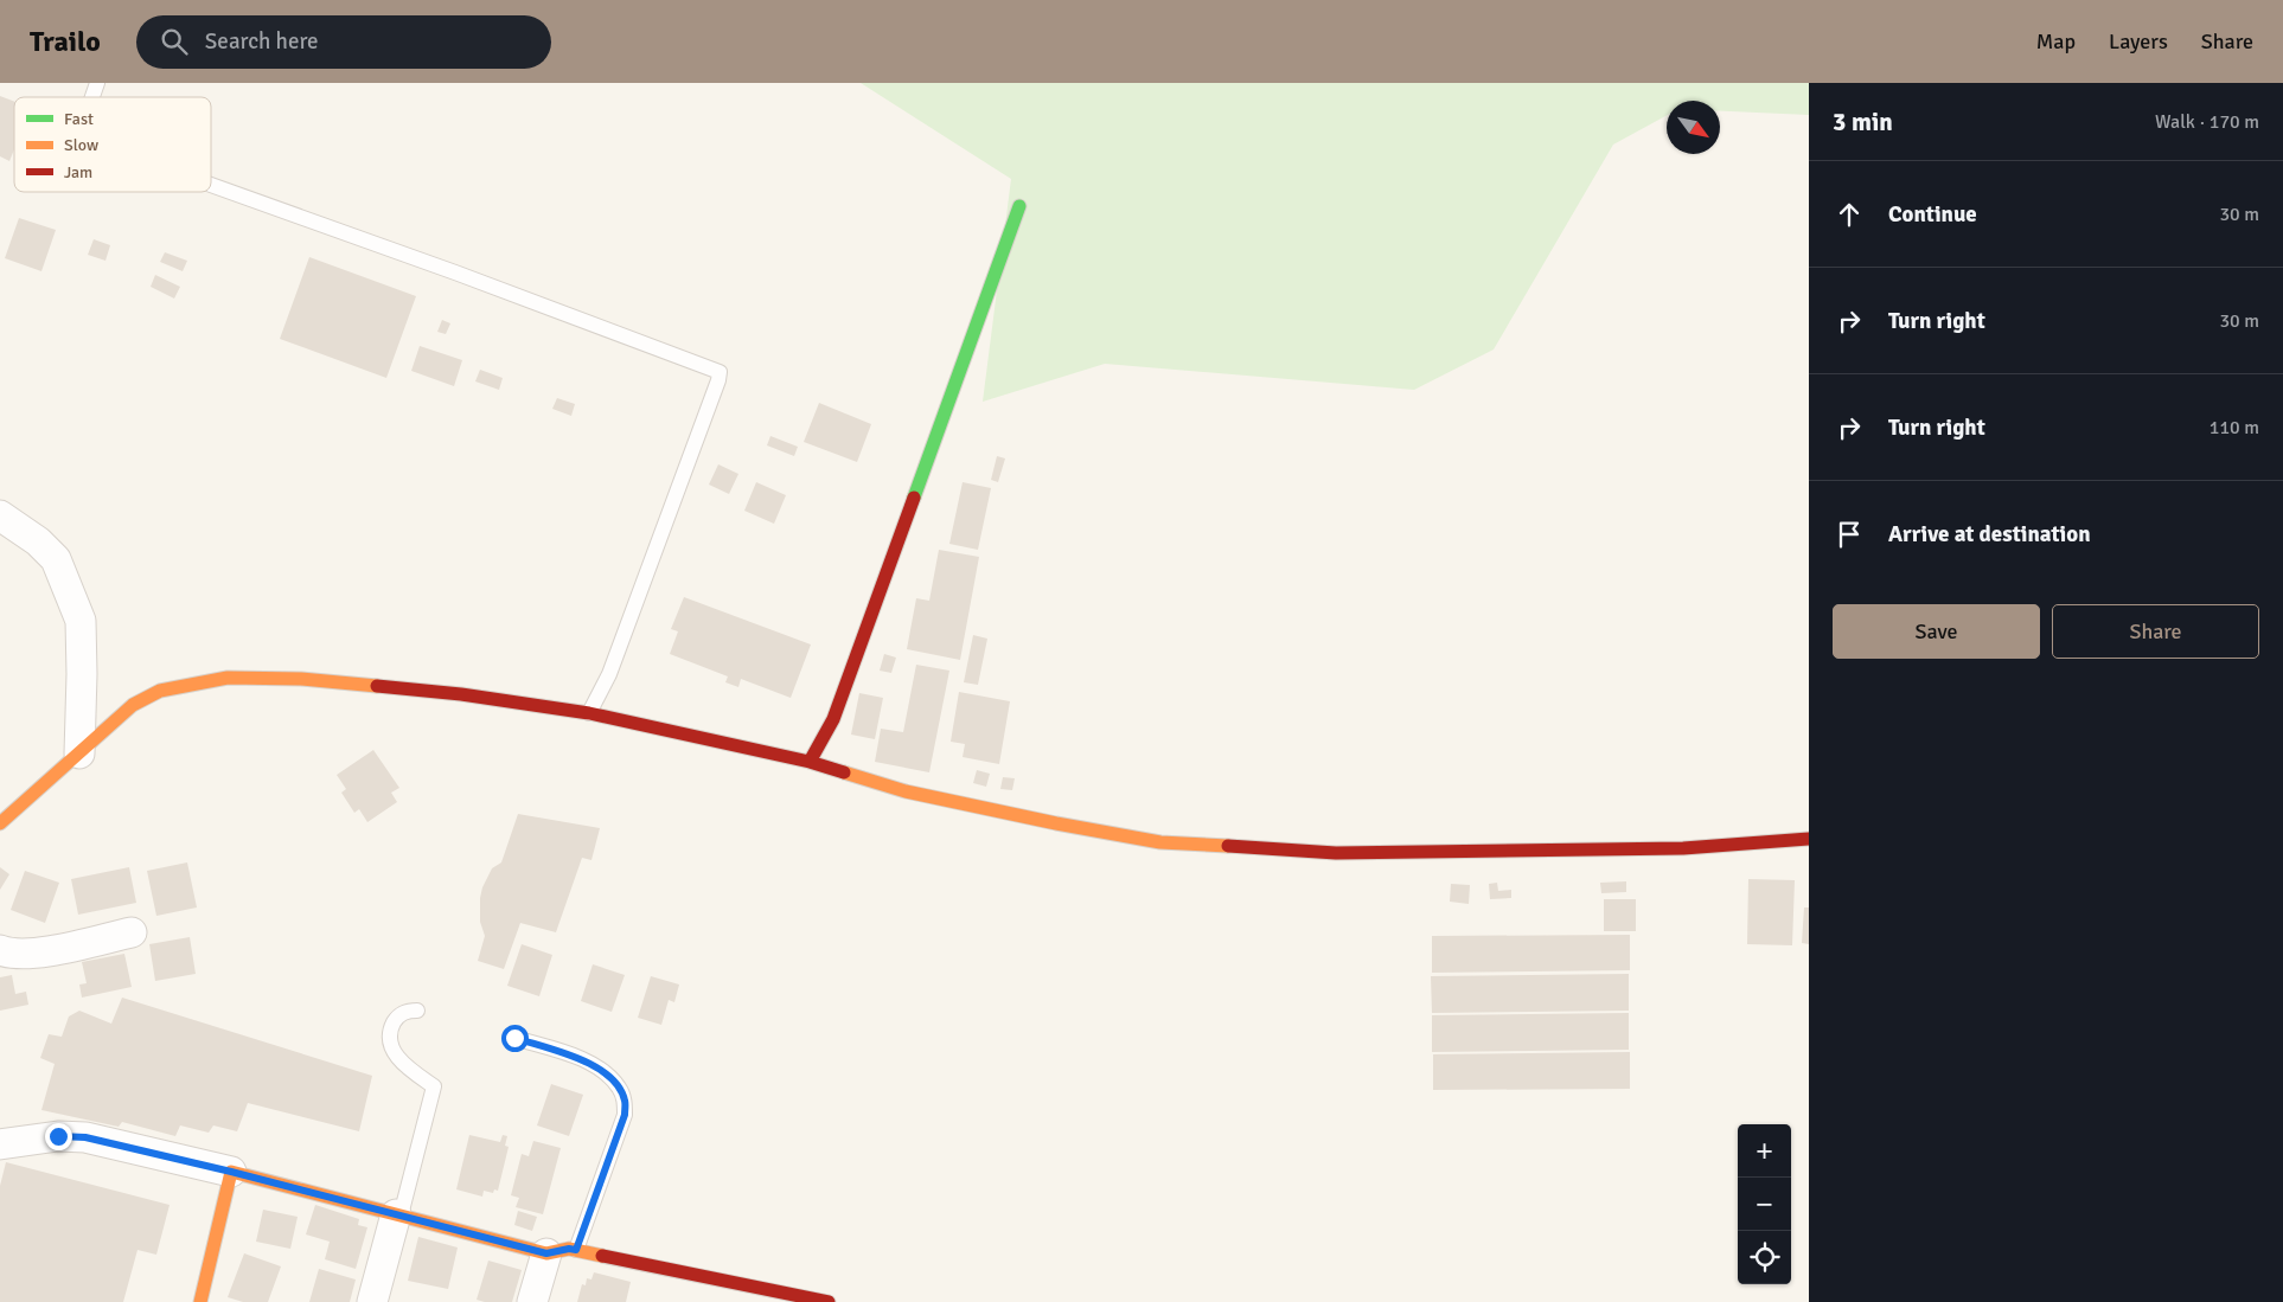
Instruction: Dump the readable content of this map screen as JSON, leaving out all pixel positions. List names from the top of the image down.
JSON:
{
  "legend": ["Fast", "Slow", "Jam"],
  "north": "bottom right",
  "page": {
    "header": "Trailo",
    "search": "Search here",
    "nav": ["Map", "Layers", "Share"],
    "heading": ["3 min", "Walk · 170 m"],
    "list": [
      ["Continue", "30 m"],
      ["Turn right", "30 m"],
      ["Turn right", "110 m"],
      "Arrive at destination"
    ],
    "buttons": ["Save", "Share"],
    "map_buttons": ["+", "−"]
  }
}
